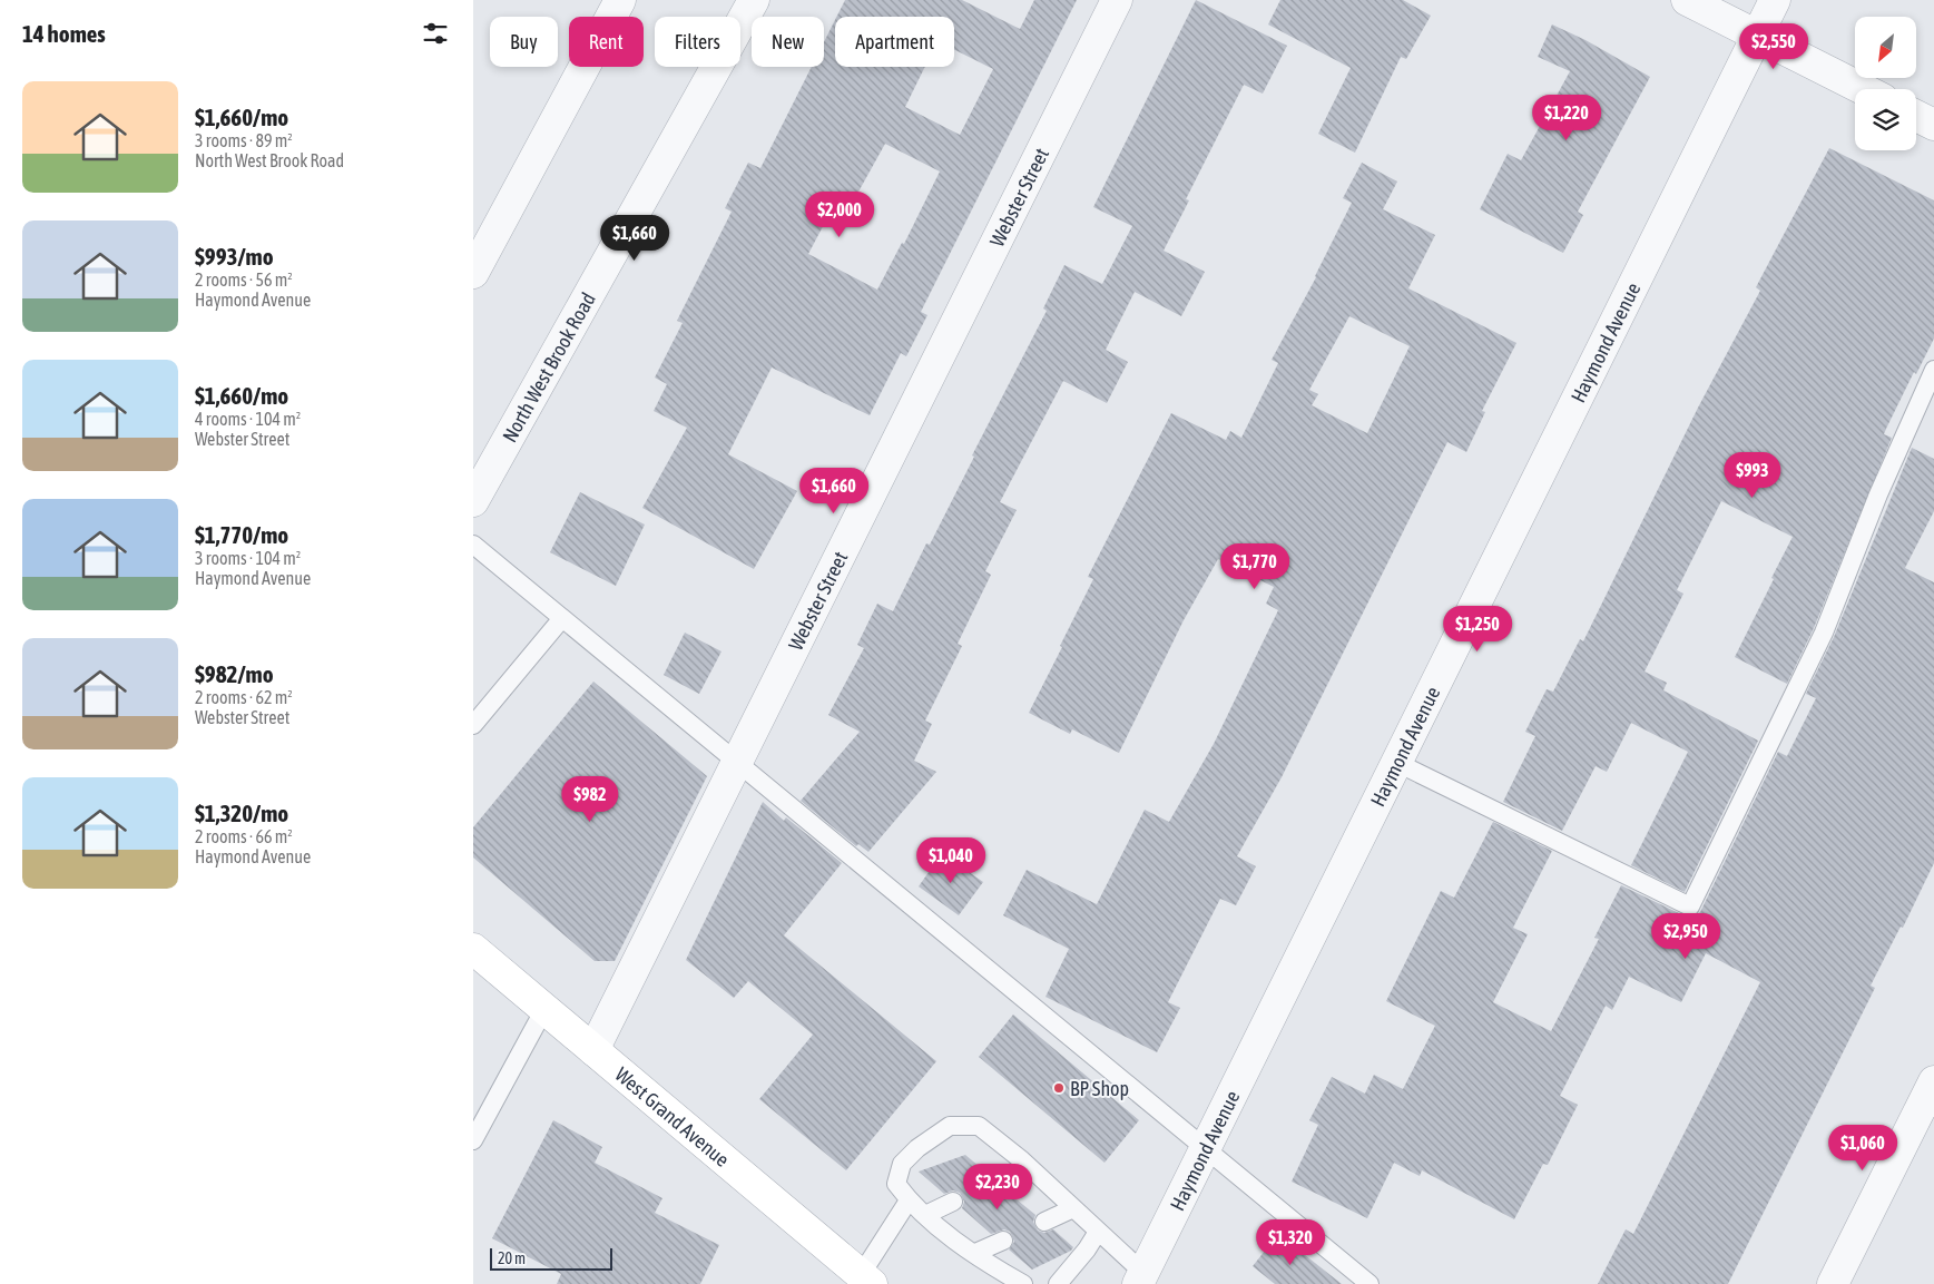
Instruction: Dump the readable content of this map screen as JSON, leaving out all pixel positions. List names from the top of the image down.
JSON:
{
  "streets": {
    "main road": ["West Grand Avenue"],
    "street": ["Webster Street", "Haymond Avenue", "North West Brook Road"]
  },
  "crossings": [
    ["Webster Street", "West Grand Avenue"]
  ],
  "places": ["BP Shop"],
  "scale_bar": "20 m",
  "north": "bottom left",
  "page": {
    "heading": "14 homes",
    "chip": [
      "Buy",
      "Rent",
      "Filters",
      "New",
      "Apartment"
    ],
    "price": [
      "$2,550",
      "$1,220",
      "$2,000",
      "$1,660",
      "$993",
      "$1,660",
      "$1,770",
      "$1,250",
      "$982",
      "$1,040",
      "$2,950",
      "$1,060",
      "$2,230",
      "$1,320"
    ],
    "list": [
      {
        "name": "$1,660/mo",
        "note": "3 rooms · 89 m² · North West Brook Road"
      },
      {
        "name": "$993/mo",
        "note": "2 rooms · 56 m² · Haymond Avenue"
      },
      {
        "name": "$1,660/mo",
        "note": "4 rooms · 104 m² · Webster Street"
      },
      {
        "name": "$1,770/mo",
        "note": "3 rooms · 104 m² · Haymond Avenue"
      },
      {
        "name": "$982/mo",
        "note": "2 rooms · 62 m² · Webster Street"
      },
      {
        "name": "$1,320/mo",
        "note": "2 rooms · 66 m² · Haymond Avenue"
      }
    ],
    "scale": "20 m"
  }
}
